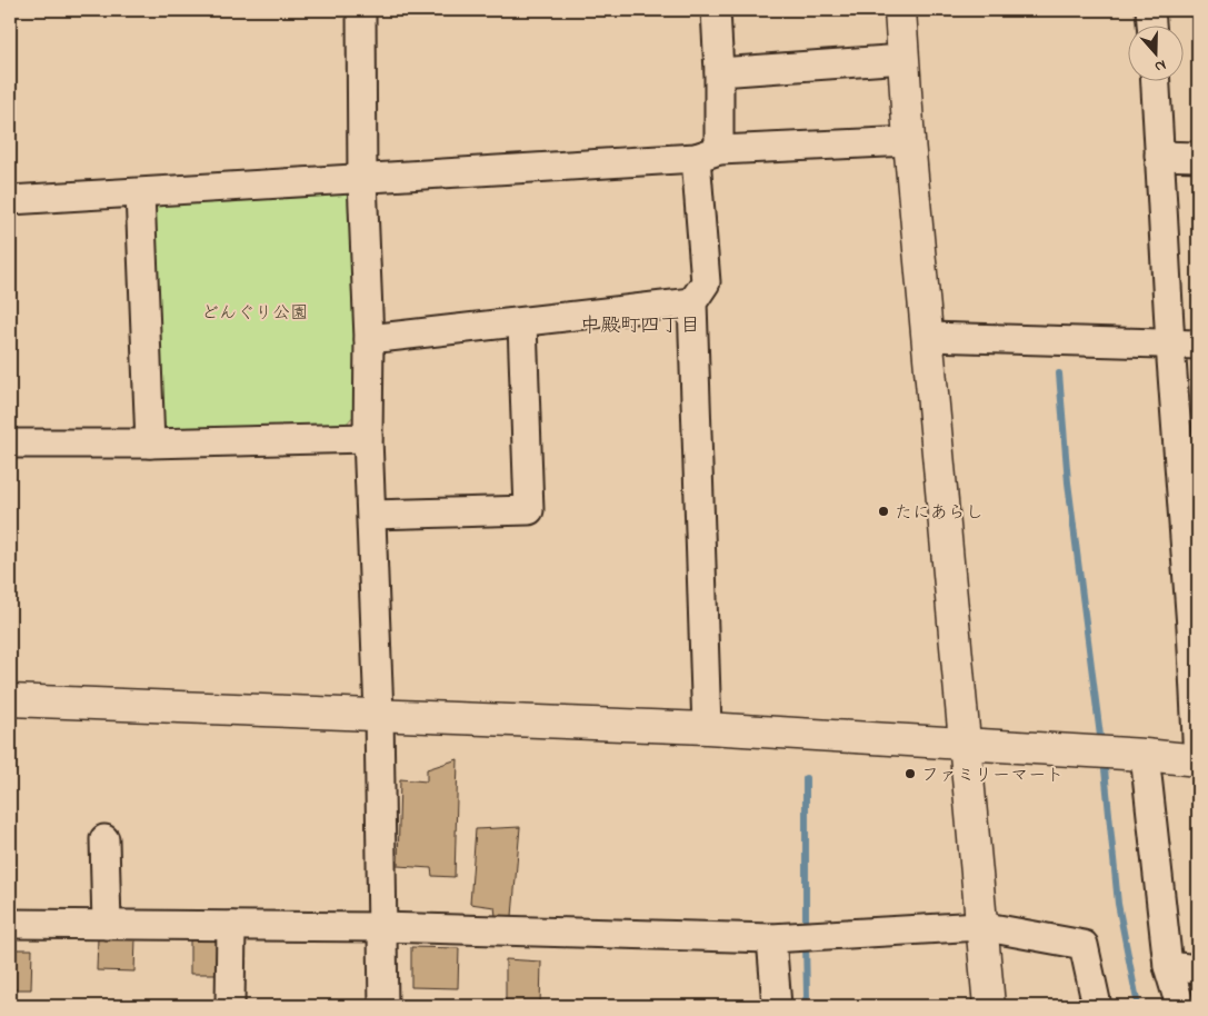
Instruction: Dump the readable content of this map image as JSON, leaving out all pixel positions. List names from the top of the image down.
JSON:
{
  "districts": ["中殿町四丁目"],
  "parks": ["どんぐり公園"],
  "places": ["たにあらし", "ファミリーマート"],
  "north": "bottom"
}
